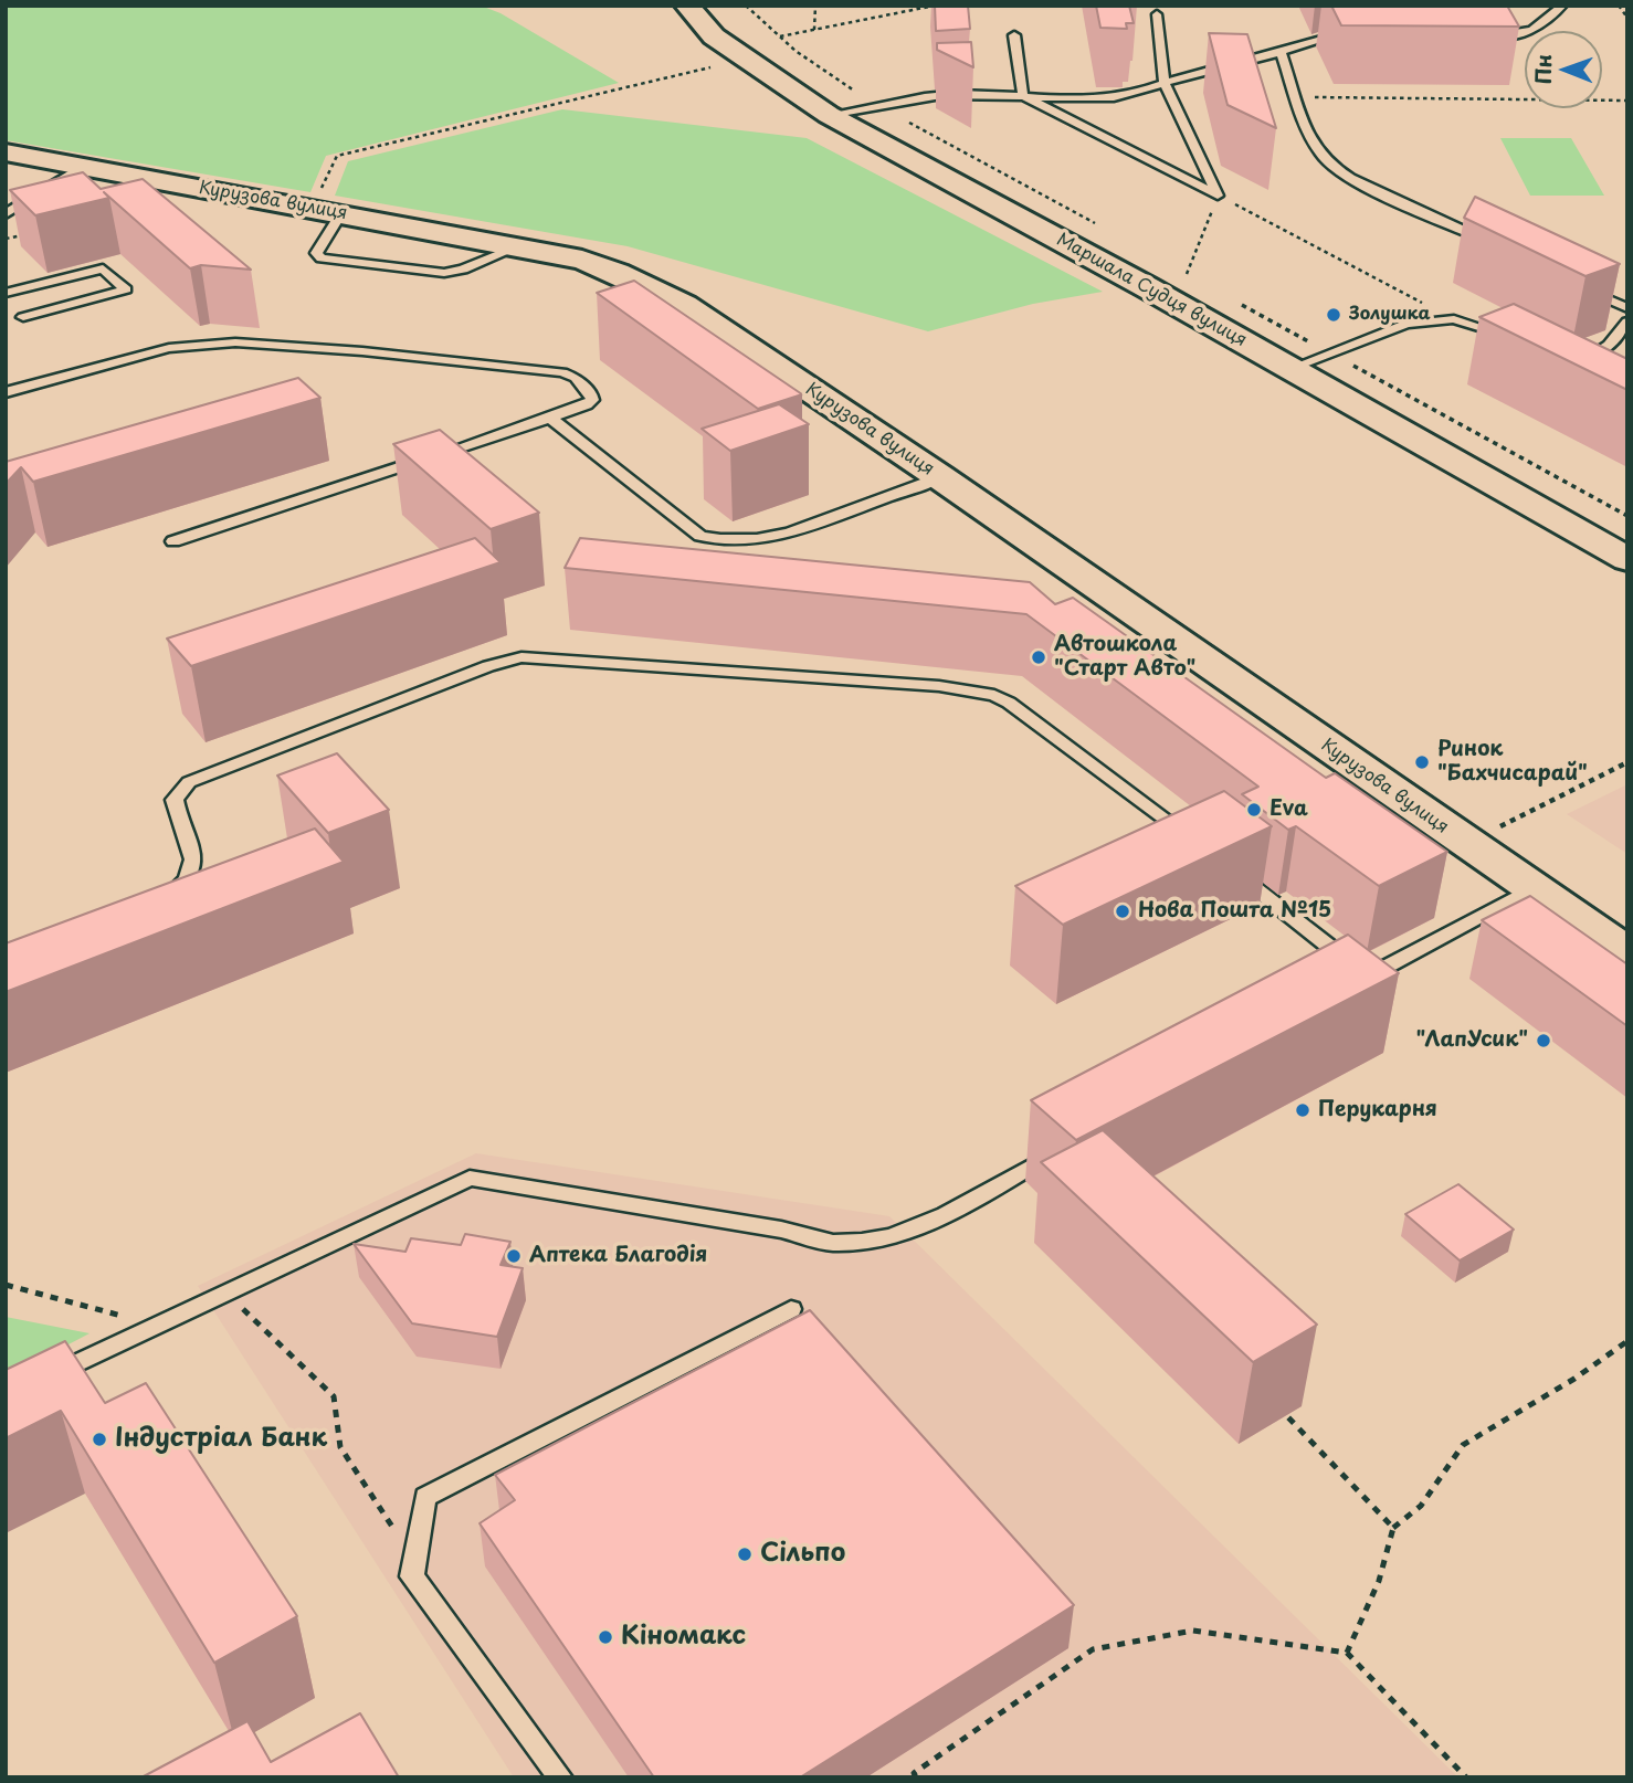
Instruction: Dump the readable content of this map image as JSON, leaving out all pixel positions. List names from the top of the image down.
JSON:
{
  "streets": {
    "street": ["Курузова вулиця", "Маршала Судця вулиця"]
  },
  "places": [
    "Золушка",
    "Автошкола \"Старт Авто\"",
    "Ринок \"Бахчисарай\"",
    "Eva",
    "Нова Пошта №15",
    "\"ЛапУсик\"",
    "Перукарня",
    "Аптека Благодiя",
    "Iндустрiал Банк",
    "Сільпо",
    "Кіномакс"
  ],
  "north": "left"
}
